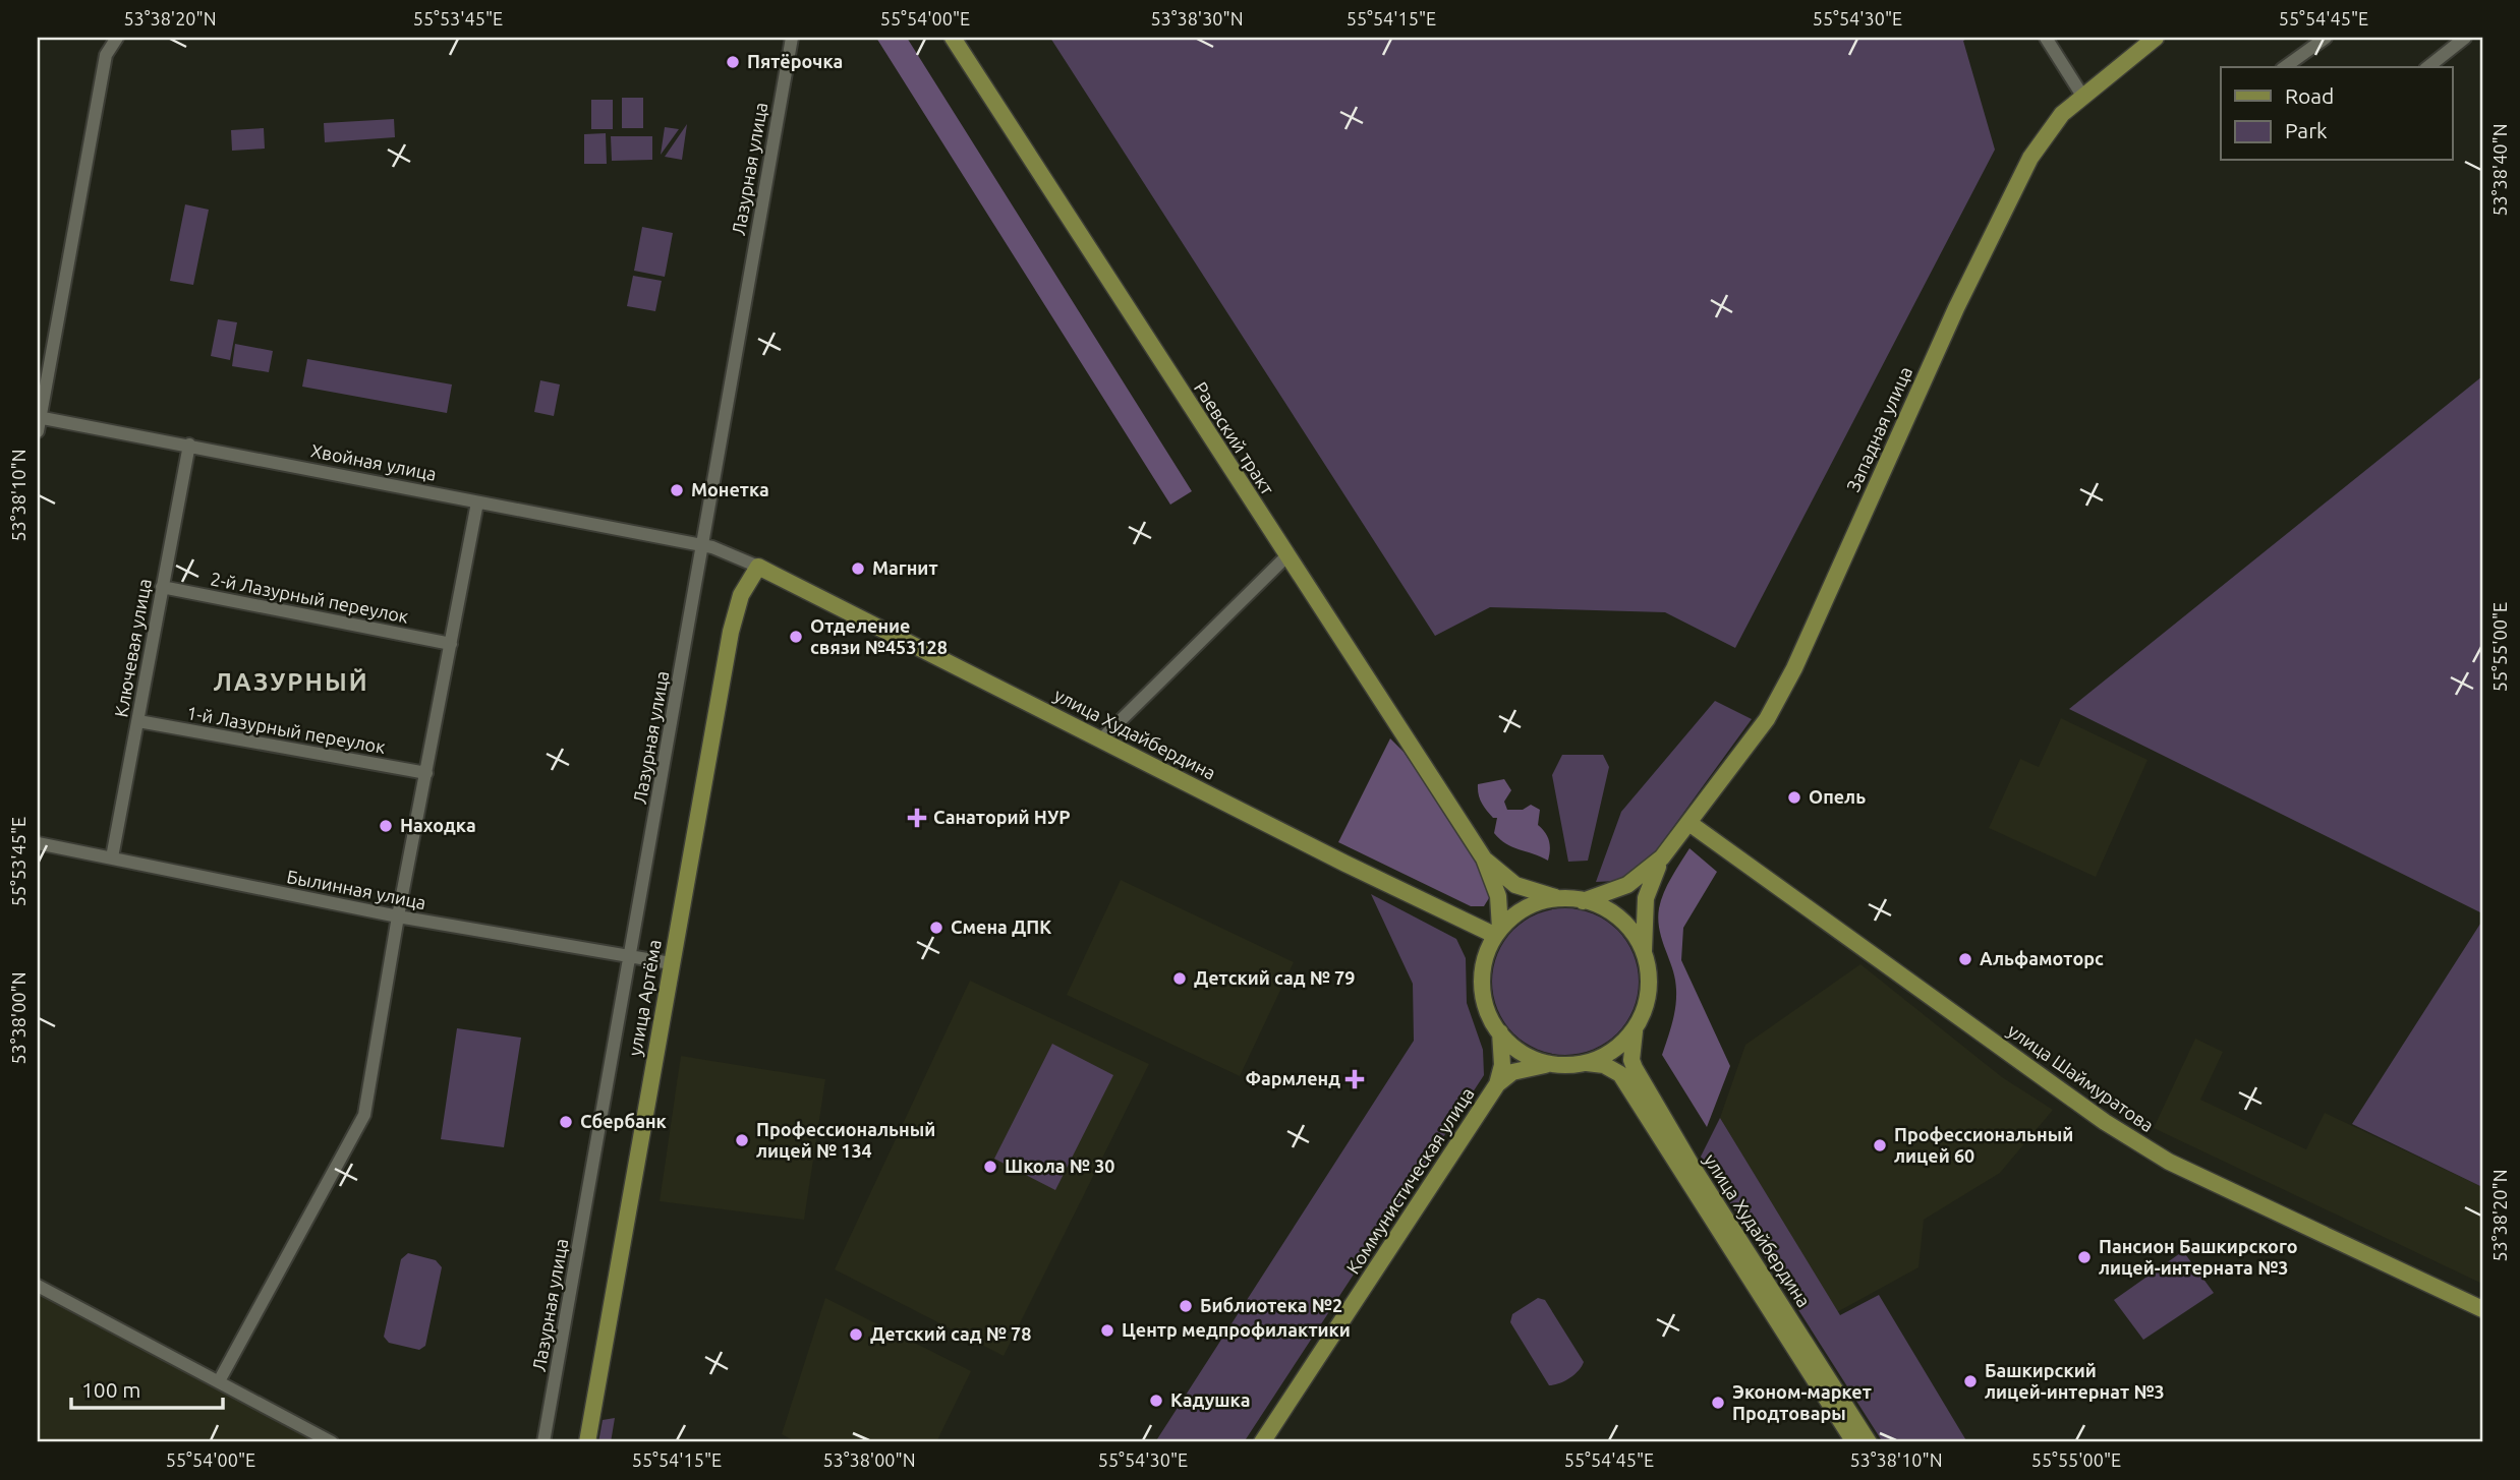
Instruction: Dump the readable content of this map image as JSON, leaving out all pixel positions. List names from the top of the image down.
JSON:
{
  "streets": {
    "main road": [
      "Западная улица",
      "Раевский тракт",
      "улица Худайбердина",
      "улица Артёма",
      "улица Шаймуратова",
      "Коммунистическая улица"
    ],
    "street": [
      "Лазурная улица",
      "Хвойная улица",
      "2-й Лазурный переулок",
      "Ключевая улица",
      "1-й Лазурный переулок",
      "Былинная улица"
    ]
  },
  "crossings": [
    ["Лазурная улица", "Хвойная улица"],
    ["Лазурная улица", "Былинная улица"],
    ["Западная улица", "Раевский тракт"],
    ["Западная улица", "улица Худайбердина"],
    ["Западная улица", "улица Шаймуратова"],
    ["Западная улица", "Коммунистическая улица"],
    ["Раевский тракт", "улица Худайбердина"],
    ["Раевский тракт", "Коммунистическая улица"],
    ["Хвойная улица", "Ключевая улица"],
    ["Хвойная улица", "улица Худайбердина"],
    ["Хвойная улица", "улица Артёма"],
    ["2-й Лазурный переулок", "Ключевая улица"],
    ["Ключевая улица", "1-й Лазурный переулок"],
    ["Ключевая улица", "Былинная улица"],
    ["улица Худайбердина", "улица Артёма"],
    ["улица Худайбердина", "Коммунистическая улица"],
    ["Былинная улица", "улица Артёма"]
  ],
  "districts": ["ЛАЗУРНЫЙ"],
  "places": {
    "other": [
      "Пятёрочка",
      "Монетка",
      "Магнит",
      "Отделение связи №453128",
      "Опель",
      "Находка",
      "Смена ДПК",
      "Альфамоторс",
      "Детский сад № 79",
      "Сбербанк",
      "Профессиональный лицей № 134",
      "Профессиональный лицей 60",
      "Школа № 30",
      "Пансион Башкирского лицей-интерната №3",
      "Библиотека №2",
      "Центр медпрофилактики",
      "Детский сад № 78",
      "Башкирский лицей-интернат №3",
      "Кадушка",
      "Эконом-маркет Продтовары"
    ],
    "health": ["Санаторий НУР", "Фармленд"]
  },
  "legend": ["Road", "Park"],
  "scale_bar": "100 m",
  "coordinates": [
    "53°38'20\"N",
    "55°53'45\"E",
    "55°54'00\"E",
    "53°38'30\"N",
    "55°54'15\"E",
    "55°54'30\"E",
    "55°54'45\"E",
    "53°38'40\"N",
    "53°38'10\"N",
    "55°55'00\"E",
    "53°38'00\"N"
  ]
}
